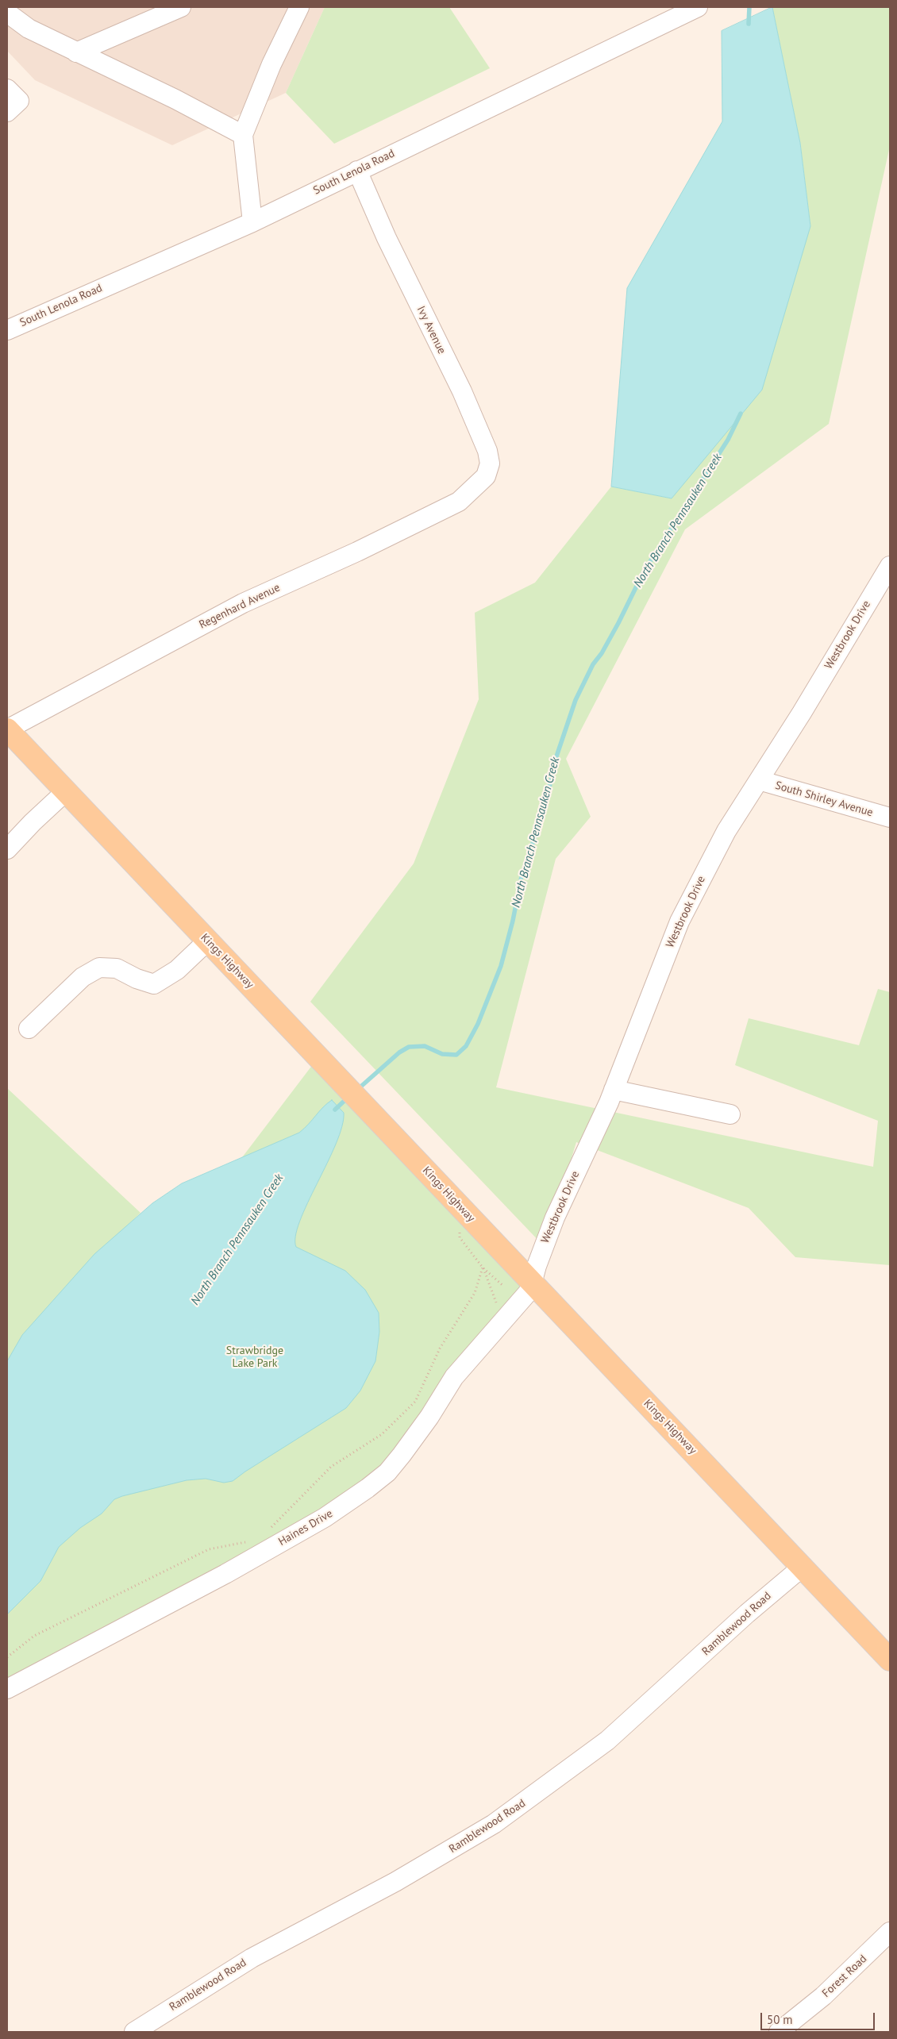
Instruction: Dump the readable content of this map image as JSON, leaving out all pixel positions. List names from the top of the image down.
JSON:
{
  "streets": {
    "main road": ["Kings Highway"],
    "street": [
      "South Lenola Road",
      "Ivy Avenue",
      "Regenhard Avenue",
      "Westbrook Drive",
      "South Shirley Avenue",
      "Haines Drive",
      "Ramblewood Road",
      "Forest Road"
    ]
  },
  "crossings": [
    ["South Lenola Road", "Ivy Avenue"],
    ["Ivy Avenue", "Regenhard Avenue"],
    ["Regenhard Avenue", "Kings Highway"],
    ["Westbrook Drive", "South Shirley Avenue"],
    ["Westbrook Drive", "Kings Highway"],
    ["Westbrook Drive", "Haines Drive"],
    ["Kings Highway", "Haines Drive"],
    ["Kings Highway", "Ramblewood Road"]
  ],
  "water": ["North Branch Pennsauken Creek"],
  "parks": ["Strawbridge Lake Park"],
  "scale_bar": "50 m"
}
